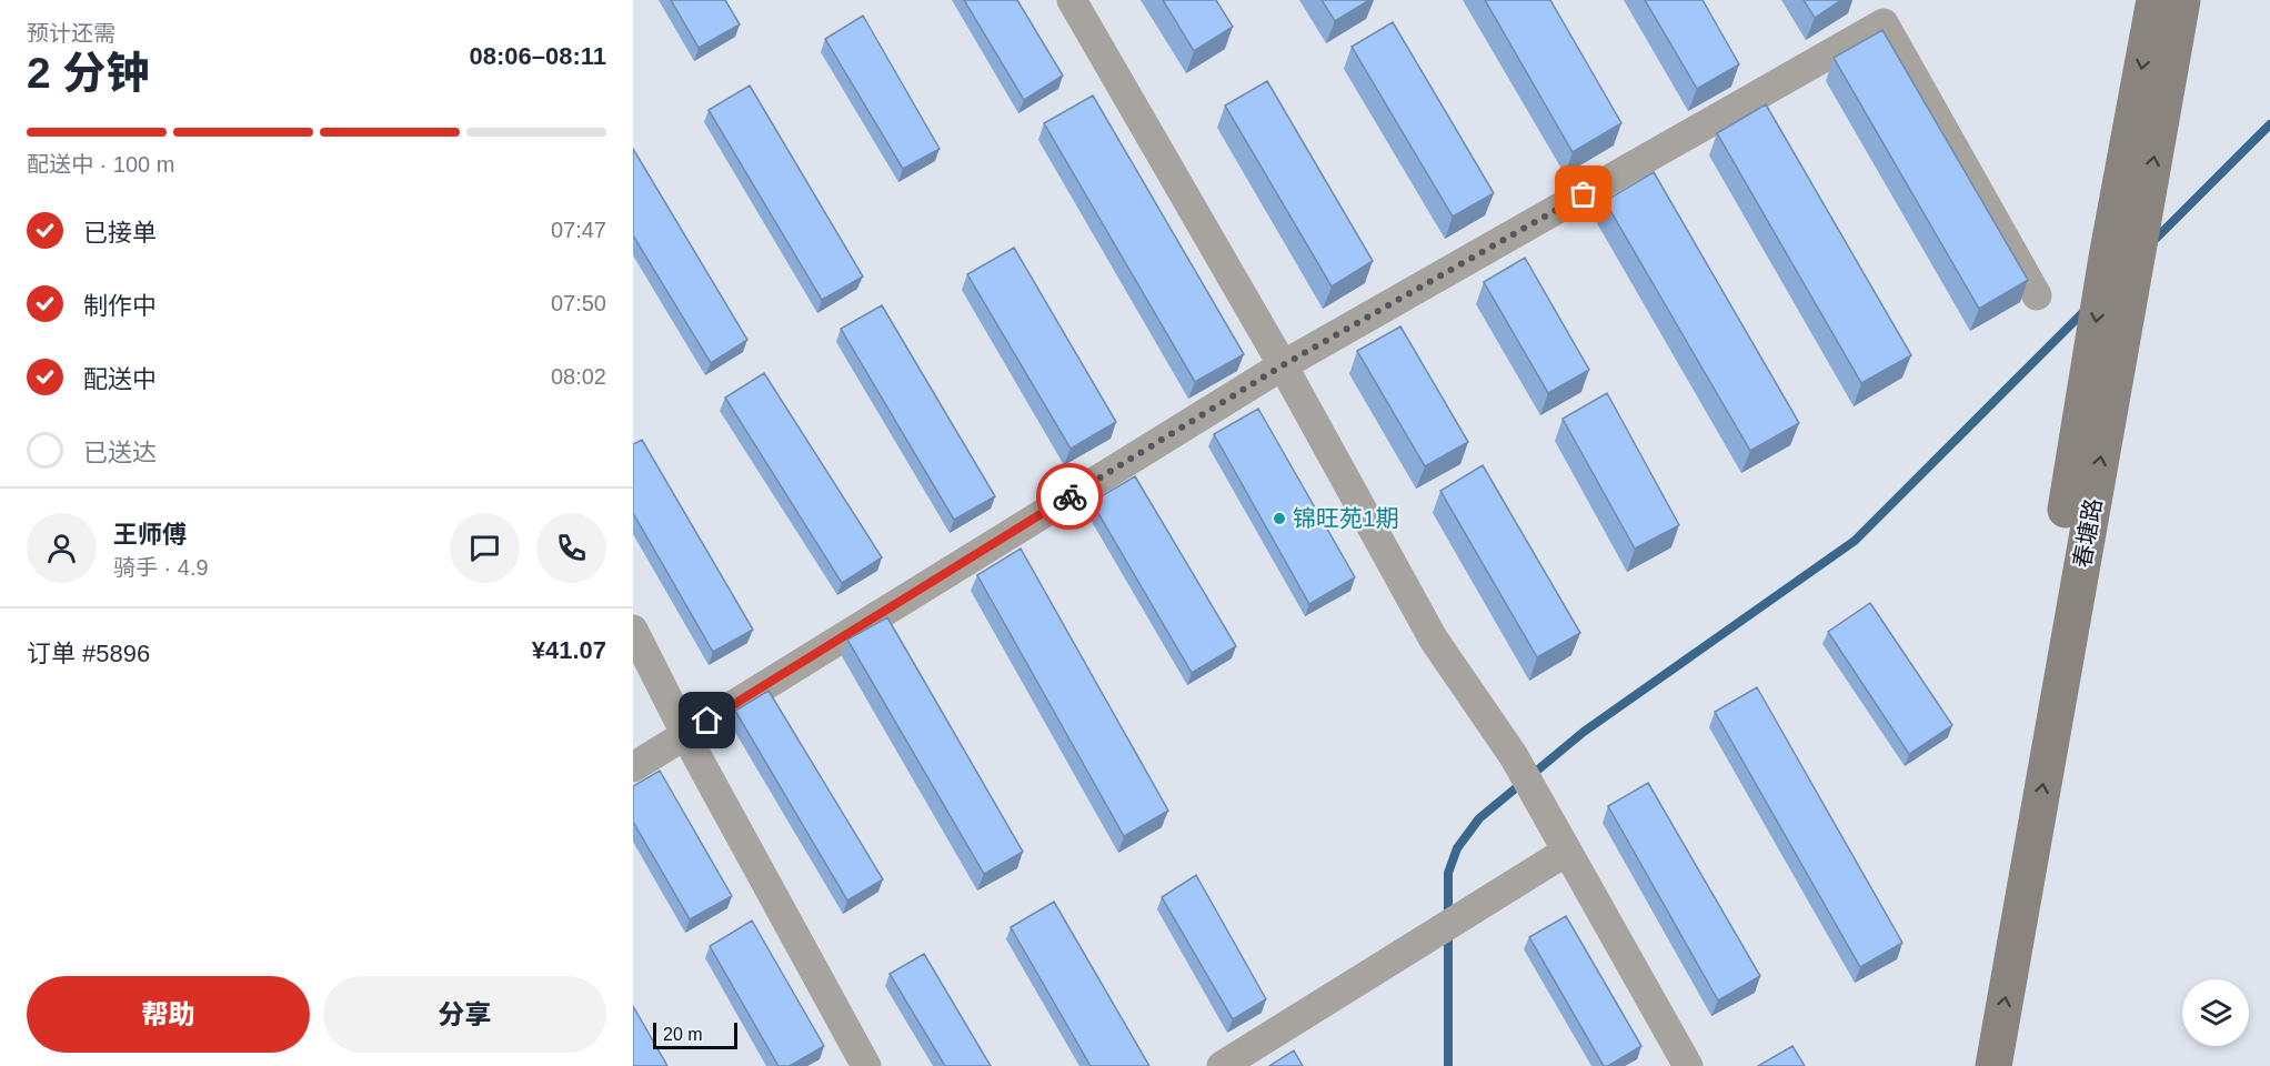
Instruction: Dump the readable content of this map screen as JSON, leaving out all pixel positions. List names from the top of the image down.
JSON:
{
  "streets": {
    "street": ["春塘路"]
  },
  "places": ["锦旺苑1期"],
  "scale_bar": "20 m",
  "page": {
    "heading": ["2 分钟", "预计还需", "08:06–08:11"],
    "panel": [
      "王师傅",
      "骑手 · 4.9",
      "订单 #5896",
      "¥41.07"
    ],
    "bar": "配送中 · 100 m",
    "list": [
      ["已接单", "07:47"],
      ["制作中", "07:50"],
      ["配送中", "08:02"],
      "已送达"
    ],
    "buttons": ["帮助", "分享"],
    "scale": "20 m"
  }
}
